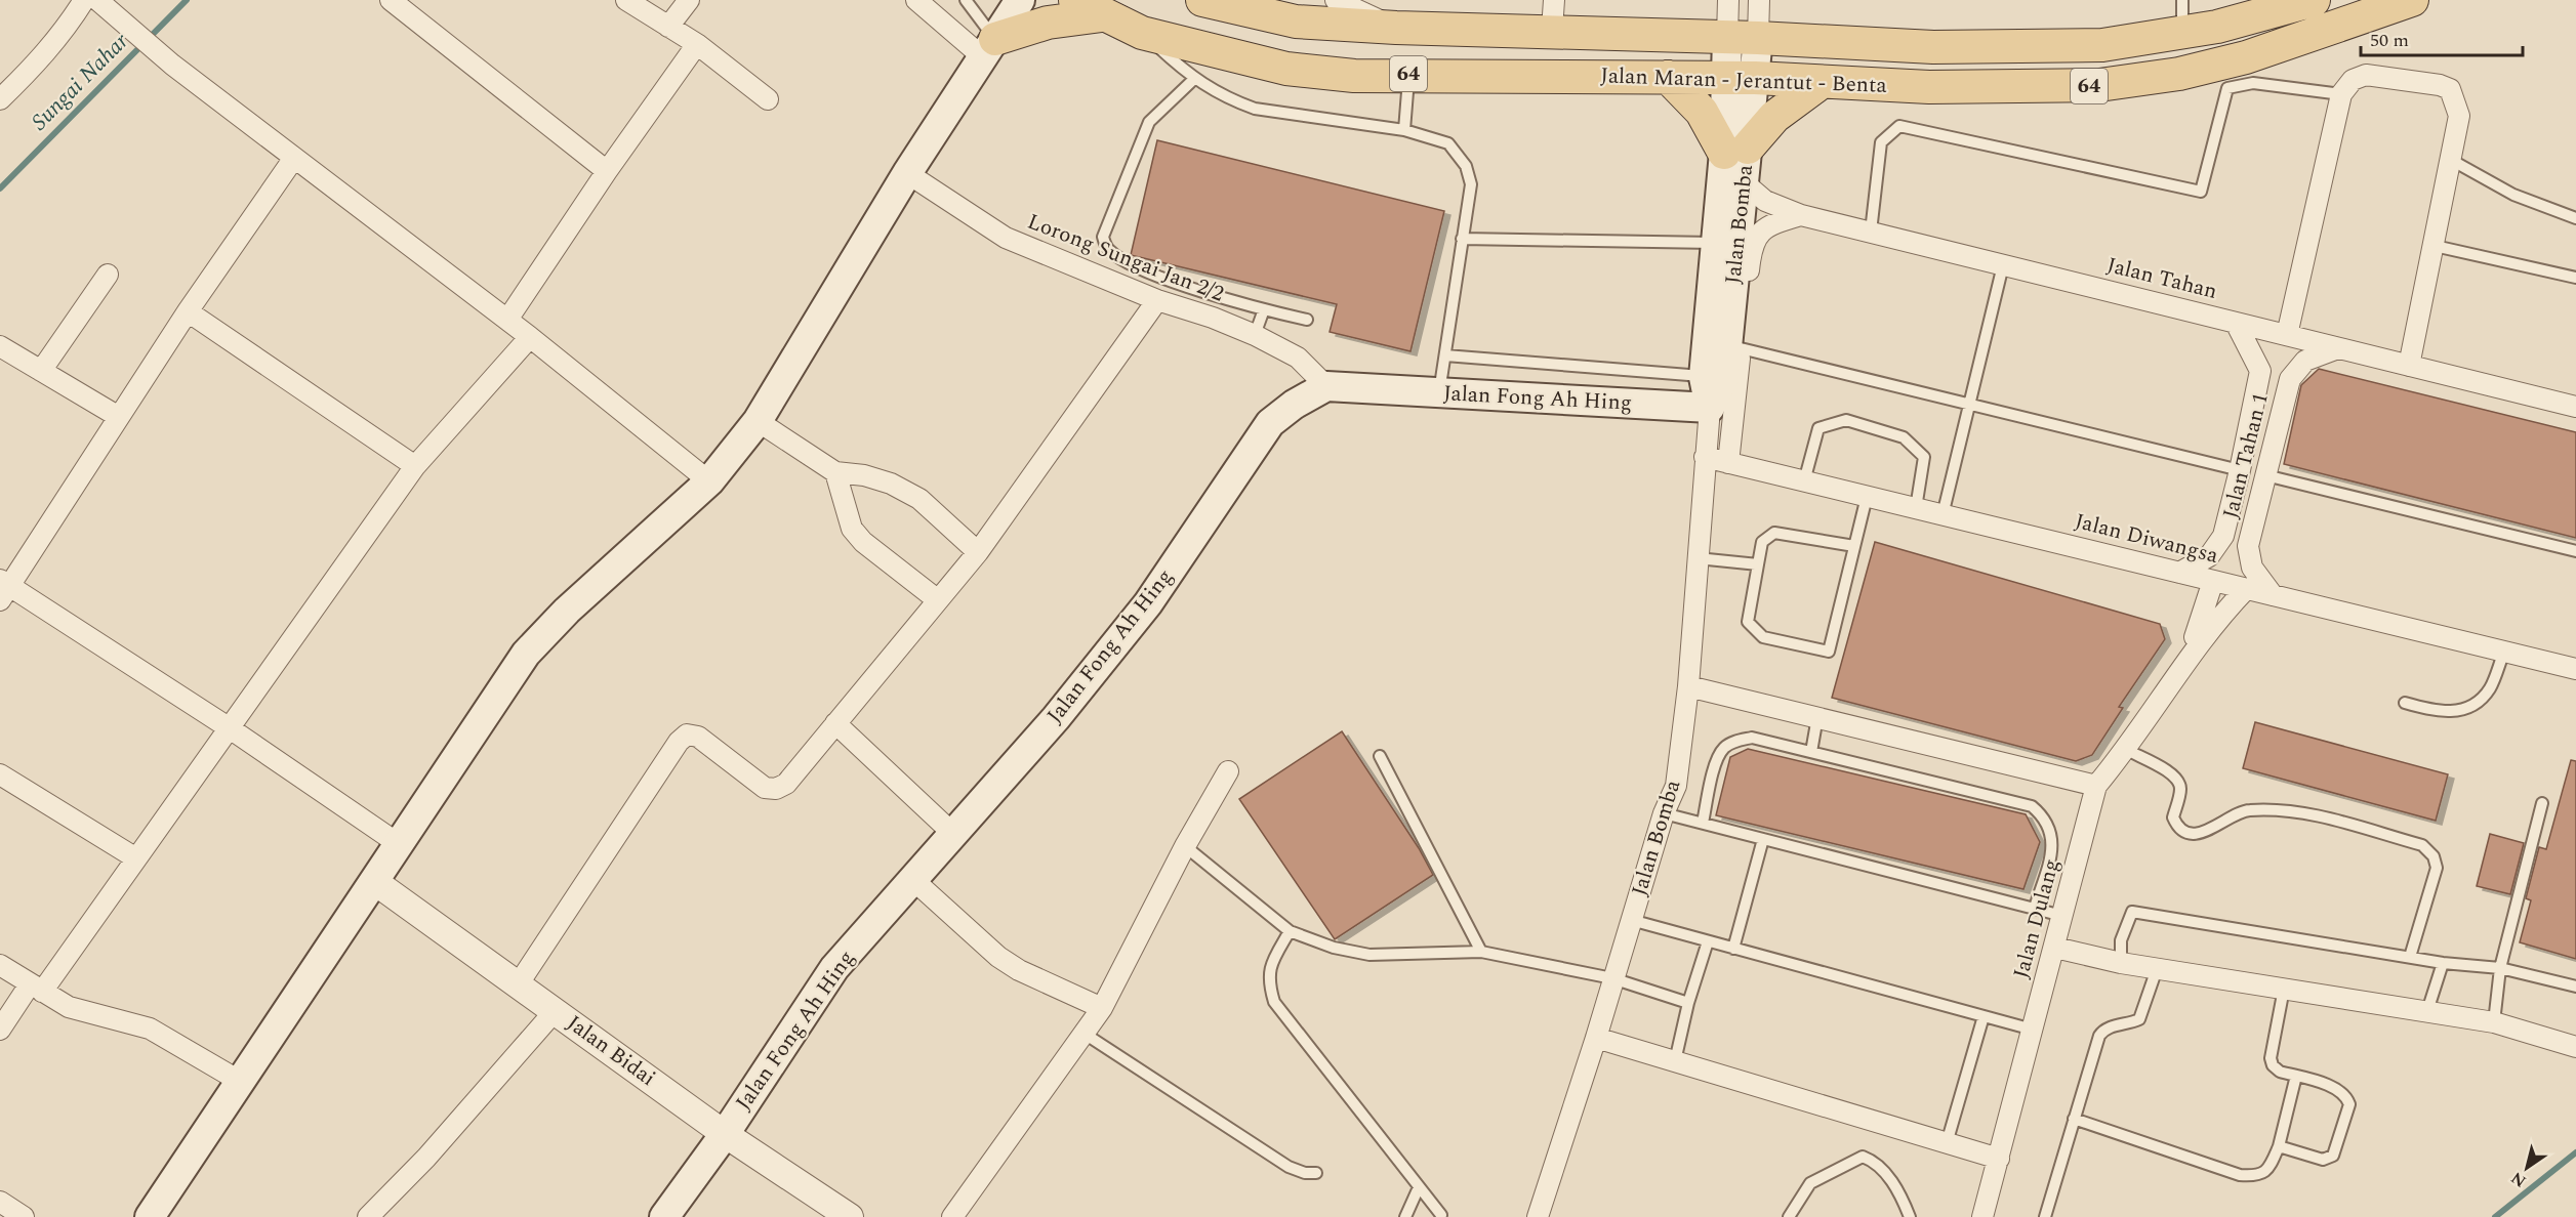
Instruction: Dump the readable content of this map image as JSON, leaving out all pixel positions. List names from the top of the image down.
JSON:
{
  "streets": {
    "main road": [
      "64",
      "Jalan Maran - Jerantut - Benta",
      "Jalan Bomba",
      "Jalan Fong Ah Hing"
    ],
    "street": [
      "Lorong Sungai Jan 2/2",
      "Jalan Tahan",
      "Jalan Tahan 1",
      "Jalan Diwangsa",
      "Jalan Dulang",
      "Jalan Bidai"
    ]
  },
  "crossings": [
    ["Jalan Maran - Jerantut - Benta", "Jalan Bomba"],
    ["Jalan Bomba", "Jalan Tahan"],
    ["Jalan Bomba", "Jalan Fong Ah Hing"],
    ["Jalan Bomba", "Jalan Diwangsa"],
    ["Lorong Sungai Jan 2/2", "Jalan Fong Ah Hing"],
    ["Jalan Tahan", "Jalan Tahan 1"],
    ["Jalan Fong Ah Hing", "Jalan Bidai"],
    ["Jalan Tahan 1", "Jalan Diwangsa"],
    ["Jalan Diwangsa", "Jalan Dulang"]
  ],
  "water": ["Sungai Nahar"],
  "scale_bar": "50 m",
  "north": "bottom left"
}
